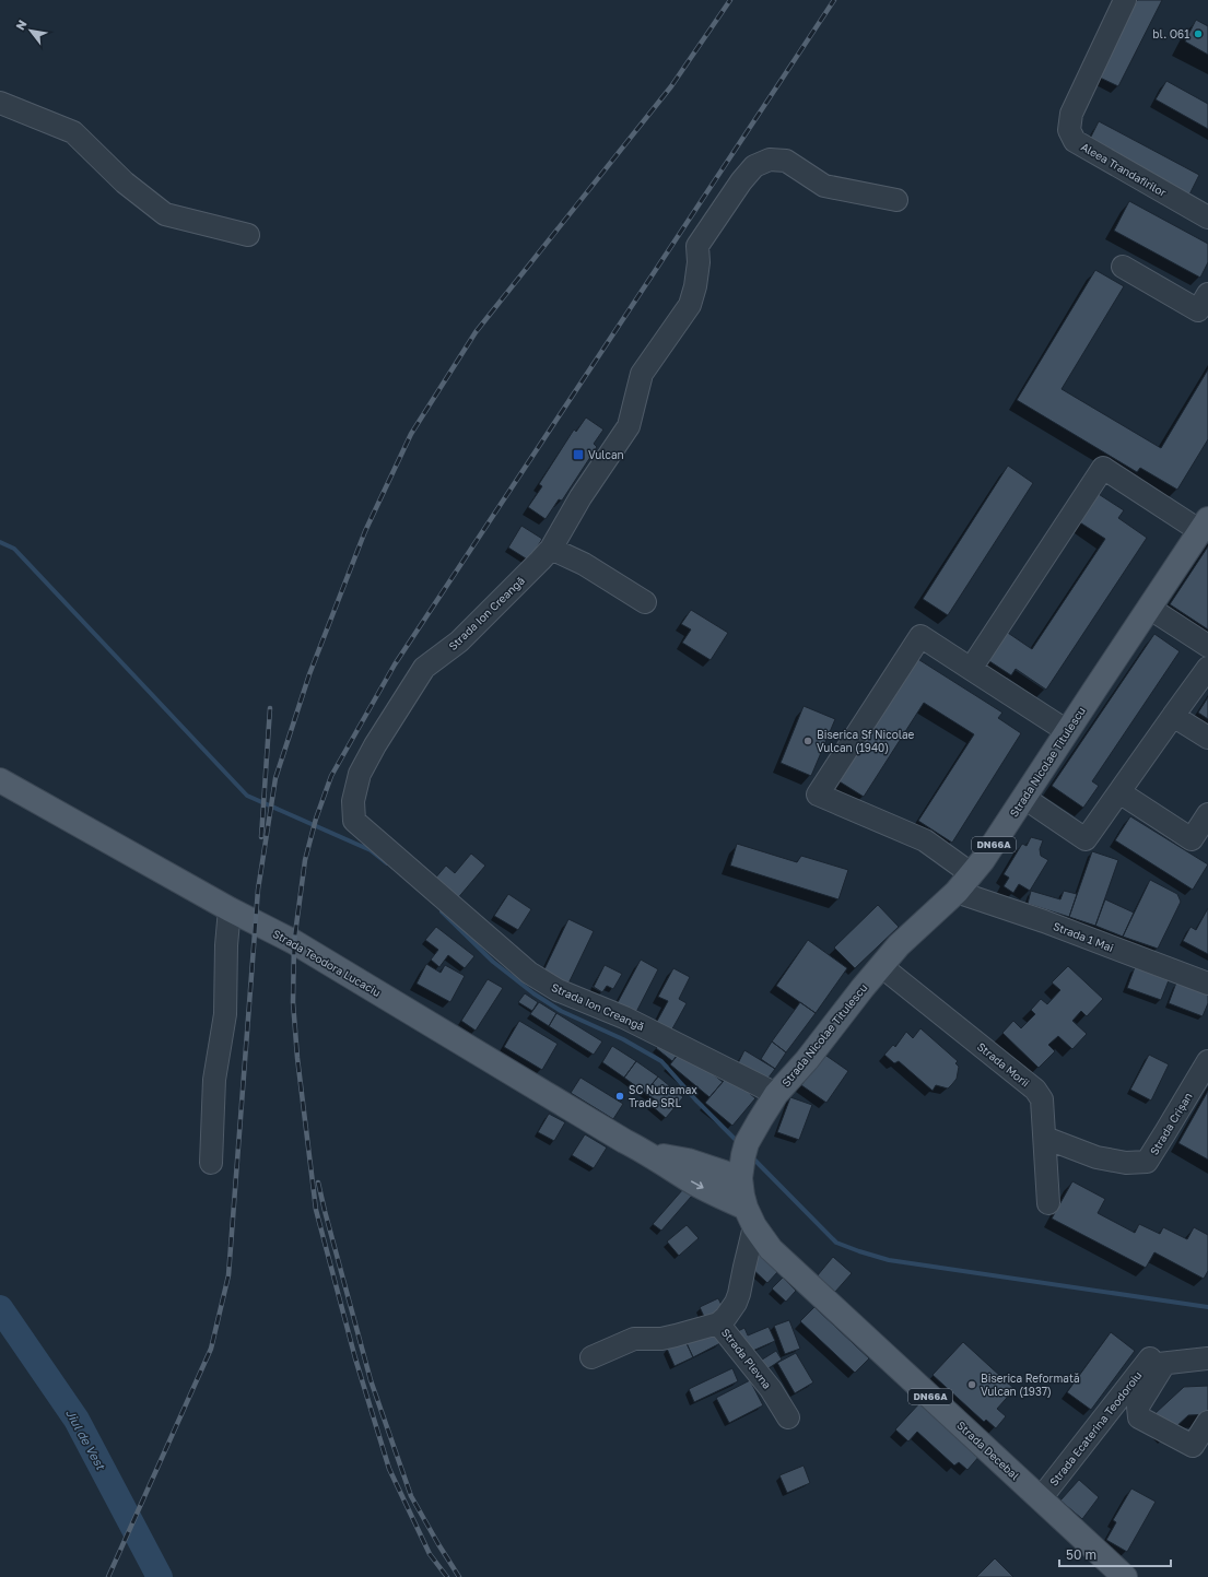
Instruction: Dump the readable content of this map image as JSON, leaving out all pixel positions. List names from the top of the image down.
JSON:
{
  "streets": {
    "main road": [
      "Strada Nicolae Titulescu",
      "DN66A",
      "Strada Teodora Lucaciu",
      "Strada Decebal"
    ],
    "street": [
      "Aleea Trandafirilor",
      "Strada Ion Creangă",
      "Strada 1 Mai",
      "Strada Morii",
      "Strada Crișan",
      "Strada Plevna",
      "Strada Ecaterina Teodoroiu"
    ]
  },
  "crossings": [
    ["Strada Ion Creangă", "Strada Nicolae Titulescu"],
    ["Strada Nicolae Titulescu", "Strada 1 Mai"],
    ["Strada Nicolae Titulescu", "Strada Teodora Lucaciu"],
    ["Strada Nicolae Titulescu", "Strada Morii"],
    ["Strada Nicolae Titulescu", "Strada Plevna"],
    ["Strada Nicolae Titulescu", "Strada Decebal"],
    ["Strada Teodora Lucaciu", "Strada Plevna"],
    ["Strada Teodora Lucaciu", "Strada Decebal"],
    ["Strada Morii", "Strada Crișan"],
    ["Strada Plevna", "Strada Decebal"],
    ["Strada Ecaterina Teodoroiu", "Strada Decebal"]
  ],
  "water": ["Jiul de Vest"],
  "places": {
    "other": [
      "bl. O61",
      "Biserica Sf Nicolae Vulcan (1940)",
      "SC Nutramax Trade SRL",
      "Biserica Reformată Vulcan (1937)"
    ],
    "transit": ["Vulcan"]
  },
  "scale_bar": "50 m",
  "north": "top left"
}
